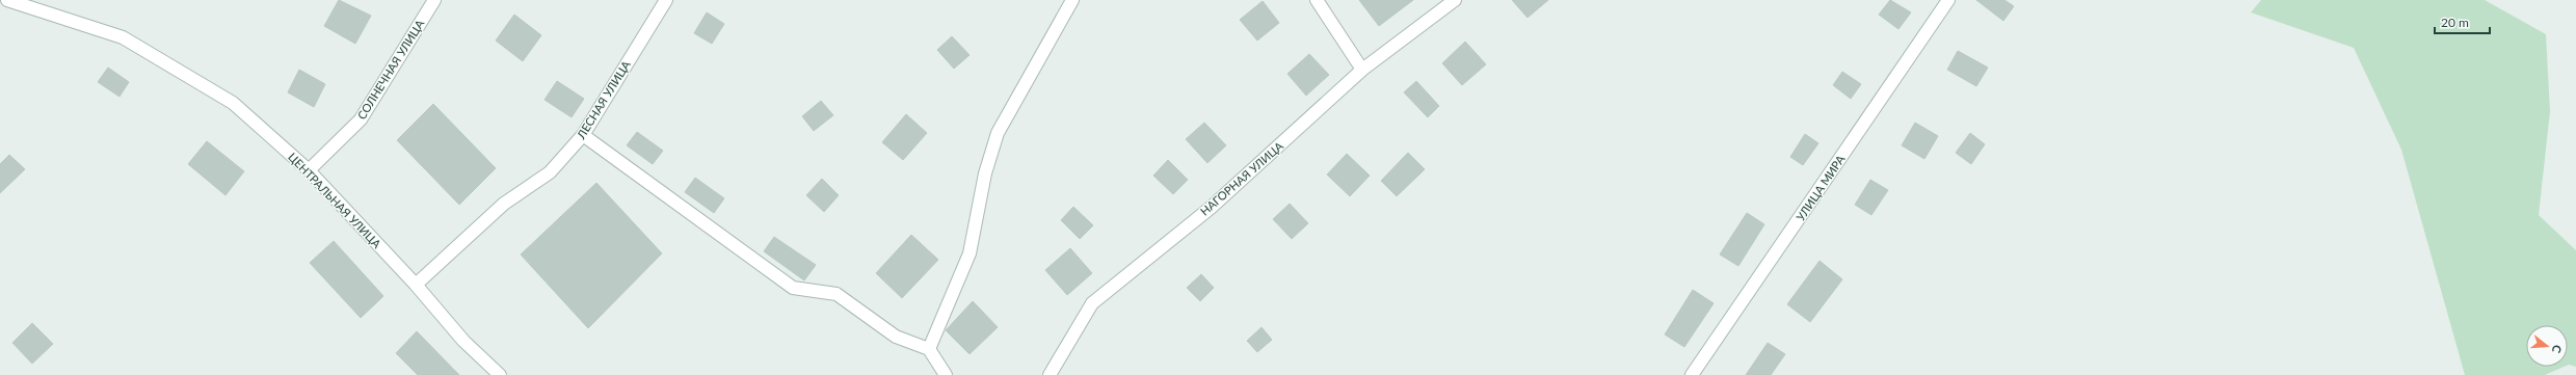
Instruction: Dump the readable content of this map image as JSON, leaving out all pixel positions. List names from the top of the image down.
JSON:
{
  "streets": {
    "street": [
      "СОЛНЕЧНАЯ УЛИЦА",
      "ЛЕСНАЯ УЛИЦА",
      "НАГОРНАЯ УЛИЦА",
      "УЛИЦА МИРА",
      "ЦЕНТРАЛЬНАЯ УЛИЦА"
    ]
  },
  "crossings": [
    ["СОЛНЕЧНАЯ УЛИЦА", "ЦЕНТРАЛЬНАЯ УЛИЦА"],
    ["ЛЕСНАЯ УЛИЦА", "ЦЕНТРАЛЬНАЯ УЛИЦА"]
  ],
  "scale_bar": "20 m",
  "north": "right"
}
